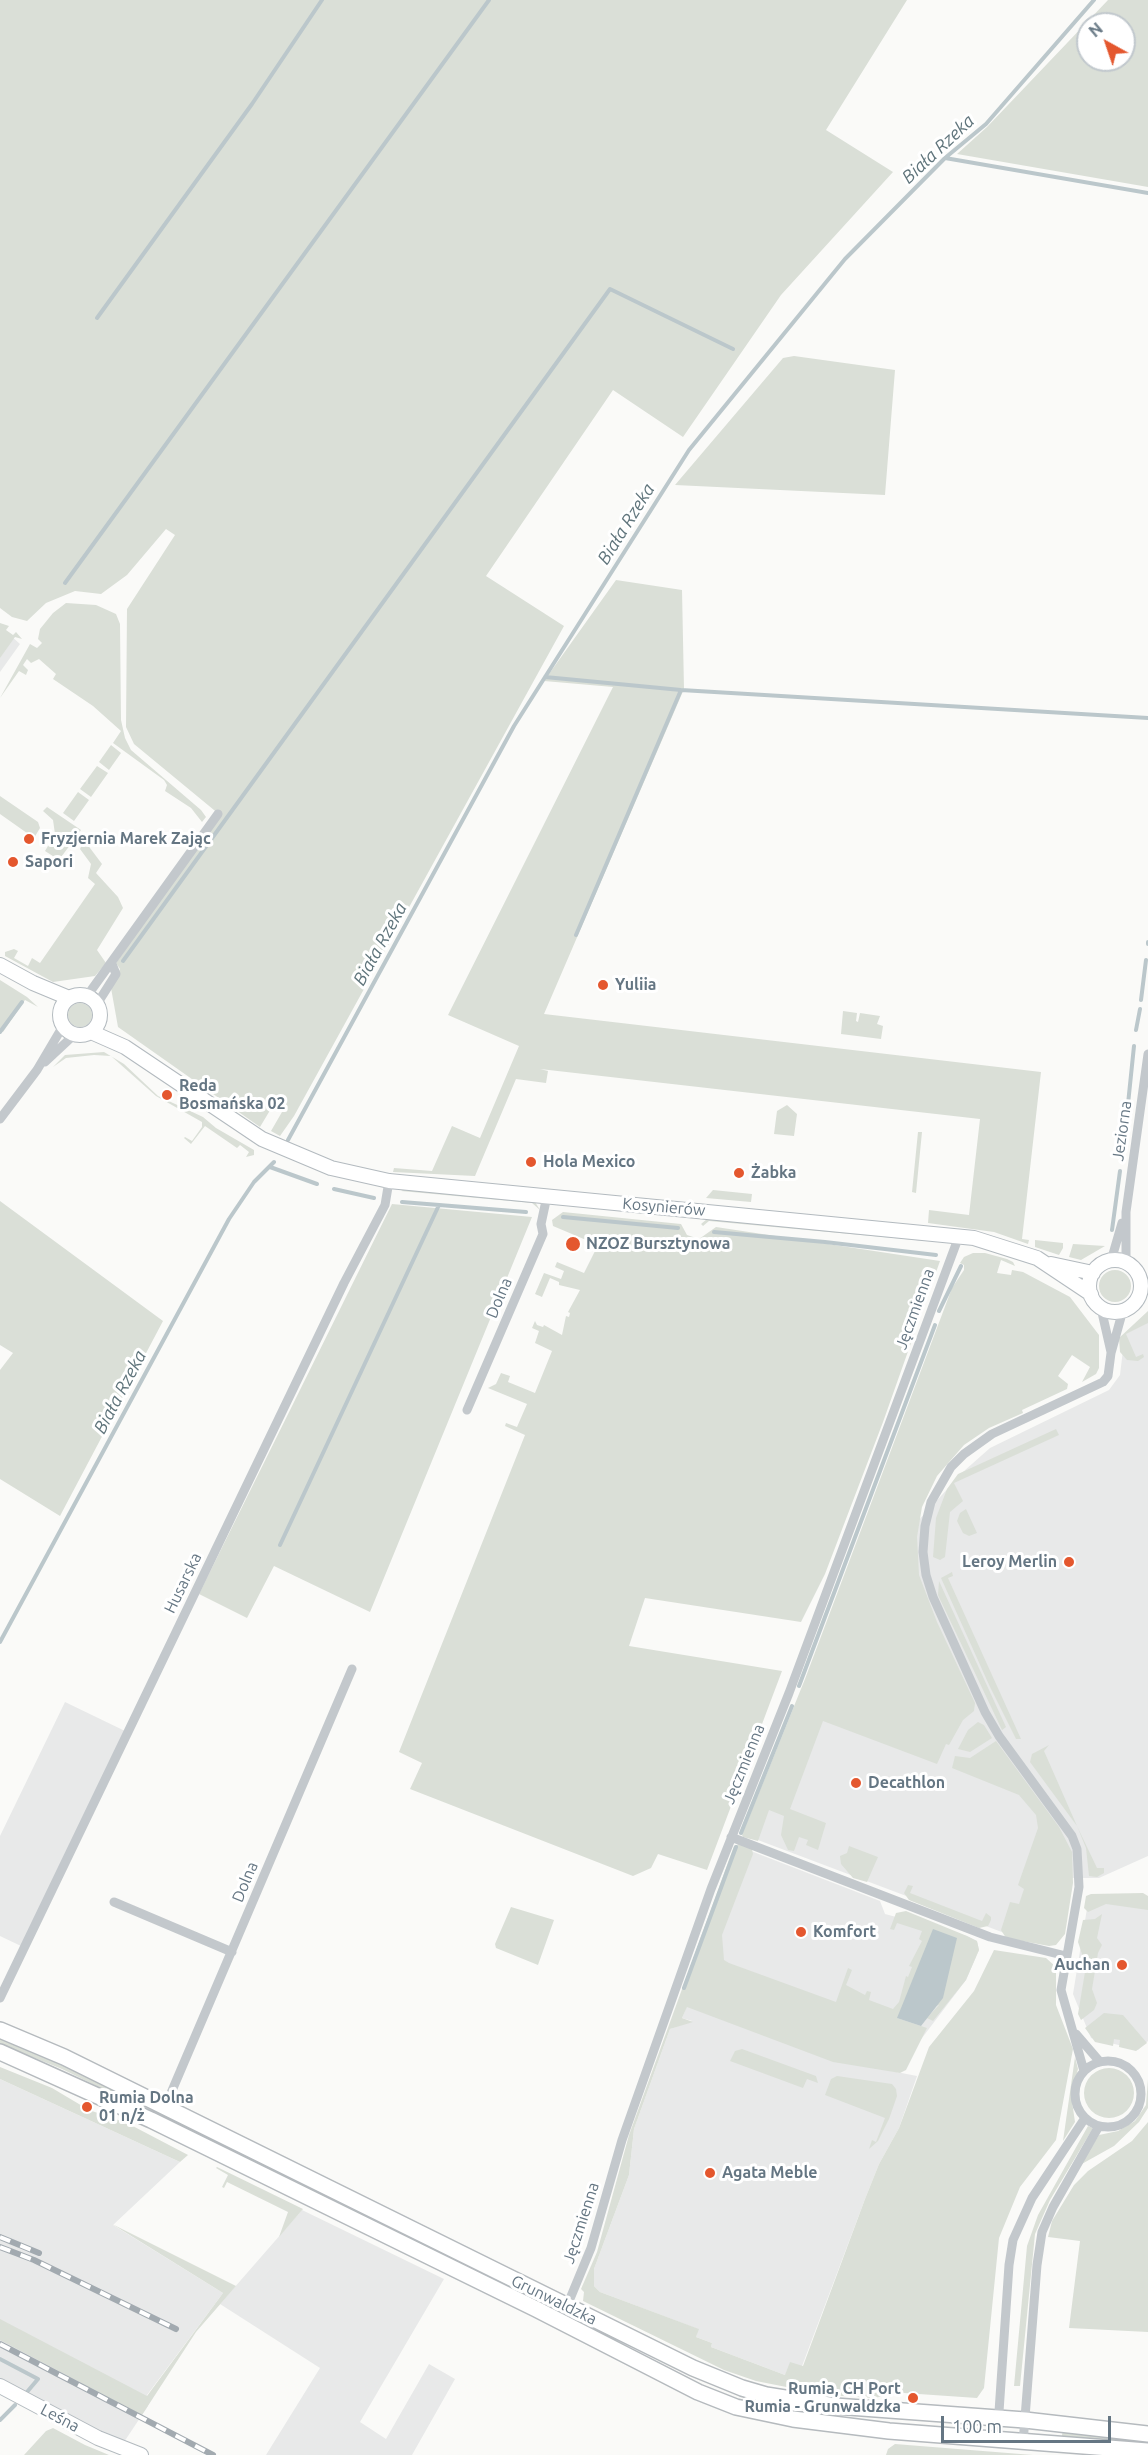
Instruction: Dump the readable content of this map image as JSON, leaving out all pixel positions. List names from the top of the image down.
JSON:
{
  "streets": {
    "main road": ["Kosynierów", "Grunwaldzka", "Leśna"],
    "street": [
      "Jeziorna",
      "Dolna",
      "Jęczmienna",
      "Husarska"
    ]
  },
  "crossings": [
    ["Jeziorna", "Kosynierów"],
    ["Kosynierów", "Dolna"],
    ["Kosynierów", "Jęczmienna"],
    ["Kosynierów", "Husarska"],
    ["Dolna", "Grunwaldzka"],
    ["Jęczmienna", "Grunwaldzka"]
  ],
  "water": ["Biała Rzeka"],
  "places": [
    "Fryzjernia Marek Zając",
    "Sapori",
    "Yuliia",
    "Reda Bosmańska 02",
    "Hola Mexico",
    "Żabka",
    "NZOZ Bursztynowa",
    "Leroy Merlin",
    "Decathlon",
    "Komfort",
    "Auchan",
    "Rumia Dolna 01 n/ż",
    "Agata Meble",
    "Rumia, CH Port Rumia - Grunwaldzka"
  ],
  "scale_bar": "100 m",
  "north": "top left"
}
